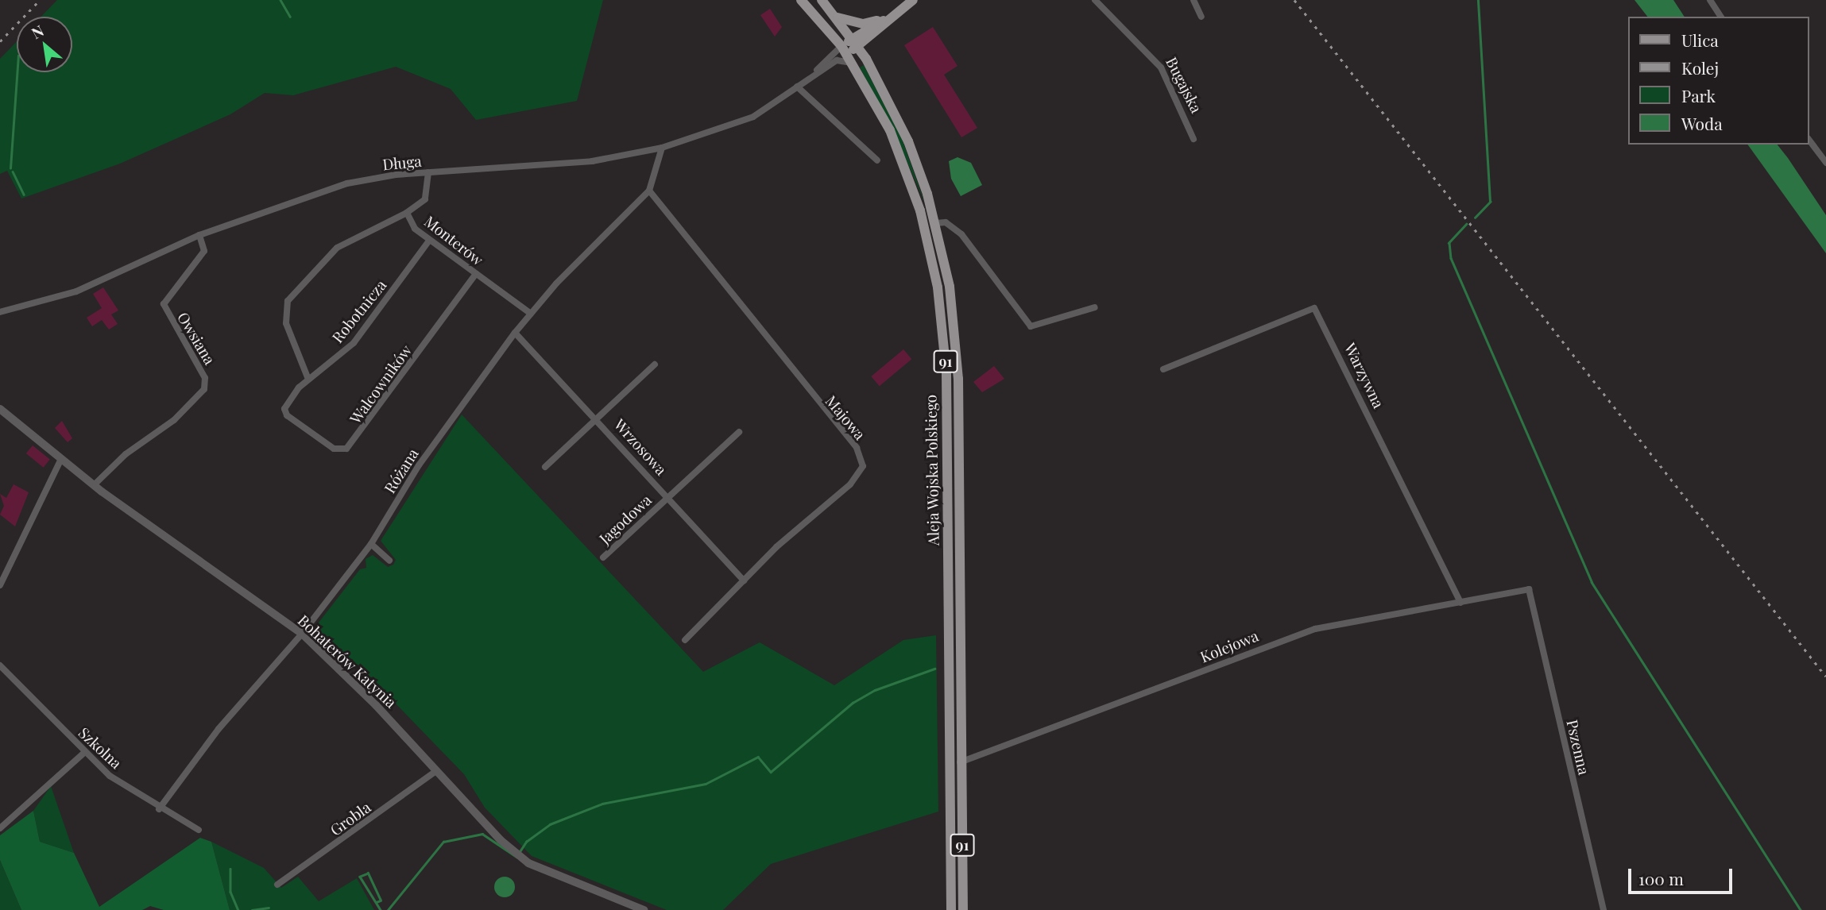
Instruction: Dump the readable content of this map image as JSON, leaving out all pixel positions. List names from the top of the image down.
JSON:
{
  "streets": {
    "main road": ["91", "Aleja Wojska Polskiego"],
    "street": [
      "Bugajska",
      "Długa",
      "Monterów",
      "Robotnicza",
      "Owsiana",
      "Warzywna",
      "Walcowników",
      "Majowa",
      "Wrzosowa",
      "Różana",
      "Jagodowa",
      "Kolejowa",
      "Bohaterów Katynia",
      "Pszenna",
      "Szkolna",
      "Grobla"
    ]
  },
  "crossings": [
    ["Długa", "Monterów"],
    ["Długa", "Owsiana"],
    ["Długa", "Aleja Wojska Polskiego"],
    ["Długa", "Różana"],
    ["Monterów", "Robotnicza"],
    ["Monterów", "Walcowników"],
    ["Monterów", "Różana"],
    ["Robotnicza", "Walcowników"],
    ["Owsiana", "Bohaterów Katynia"],
    ["Warzywna", "Kolejowa"],
    ["Majowa", "Wrzosowa"],
    ["Majowa", "Różana"],
    ["Wrzosowa", "Różana"],
    ["Wrzosowa", "Jagodowa"],
    ["Aleja Wojska Polskiego", "Kolejowa"],
    ["Różana", "Bohaterów Katynia"],
    ["Różana", "Szkolna"],
    ["Kolejowa", "Pszenna"],
    ["Bohaterów Katynia", "Grobla"]
  ],
  "legend": [
    "Ulica",
    "Kolej",
    "Park",
    "Woda"
  ],
  "scale_bar": "100 m",
  "north": "top left"
}
